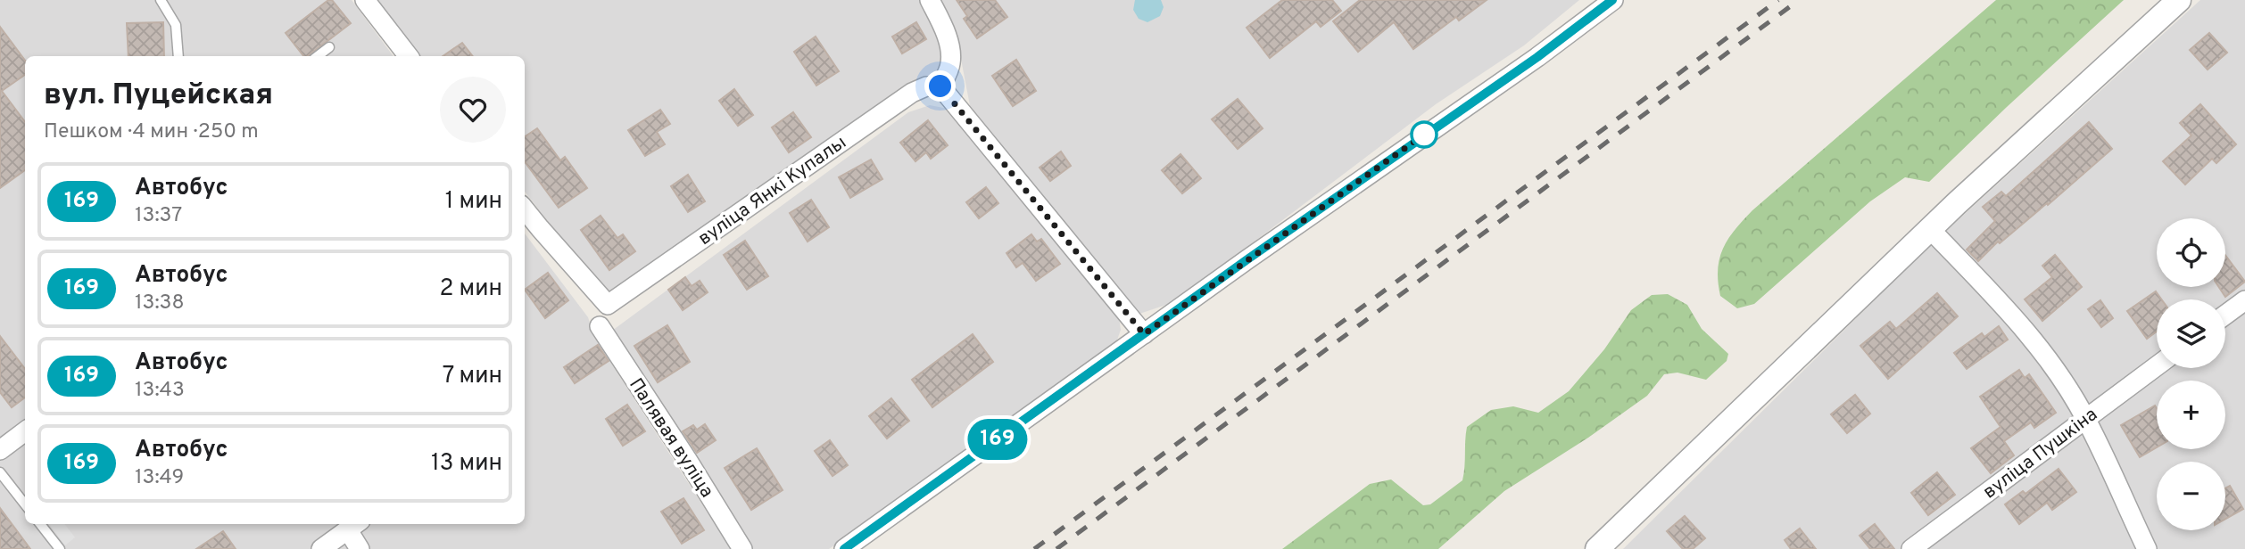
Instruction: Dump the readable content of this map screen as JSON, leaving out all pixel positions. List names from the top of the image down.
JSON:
{
  "streets": {
    "street": ["вуліца Янкі Купалы", "Палявая вуліца", "вуліца Пушкіна"]
  },
  "lines": ["bus line 169"],
  "page": {
    "on_map": "169",
    "heading": ["вул. Пуцейская", "Пешком · 4 мин · 250 m"],
    "list": [
      {
        "mark": "169",
        "name": "Автобус",
        "note": "13:37",
        "value": "1 мин"
      },
      {
        "mark": "169",
        "name": "Автобус",
        "note": "13:38",
        "value": "2 мин"
      },
      {
        "mark": "169",
        "name": "Автобус",
        "note": "13:43",
        "value": "7 мин"
      },
      {
        "mark": "169",
        "name": "Автобус",
        "note": "13:49",
        "value": "13 мин"
      }
    ],
    "map_buttons": ["+", "−"]
  }
}
